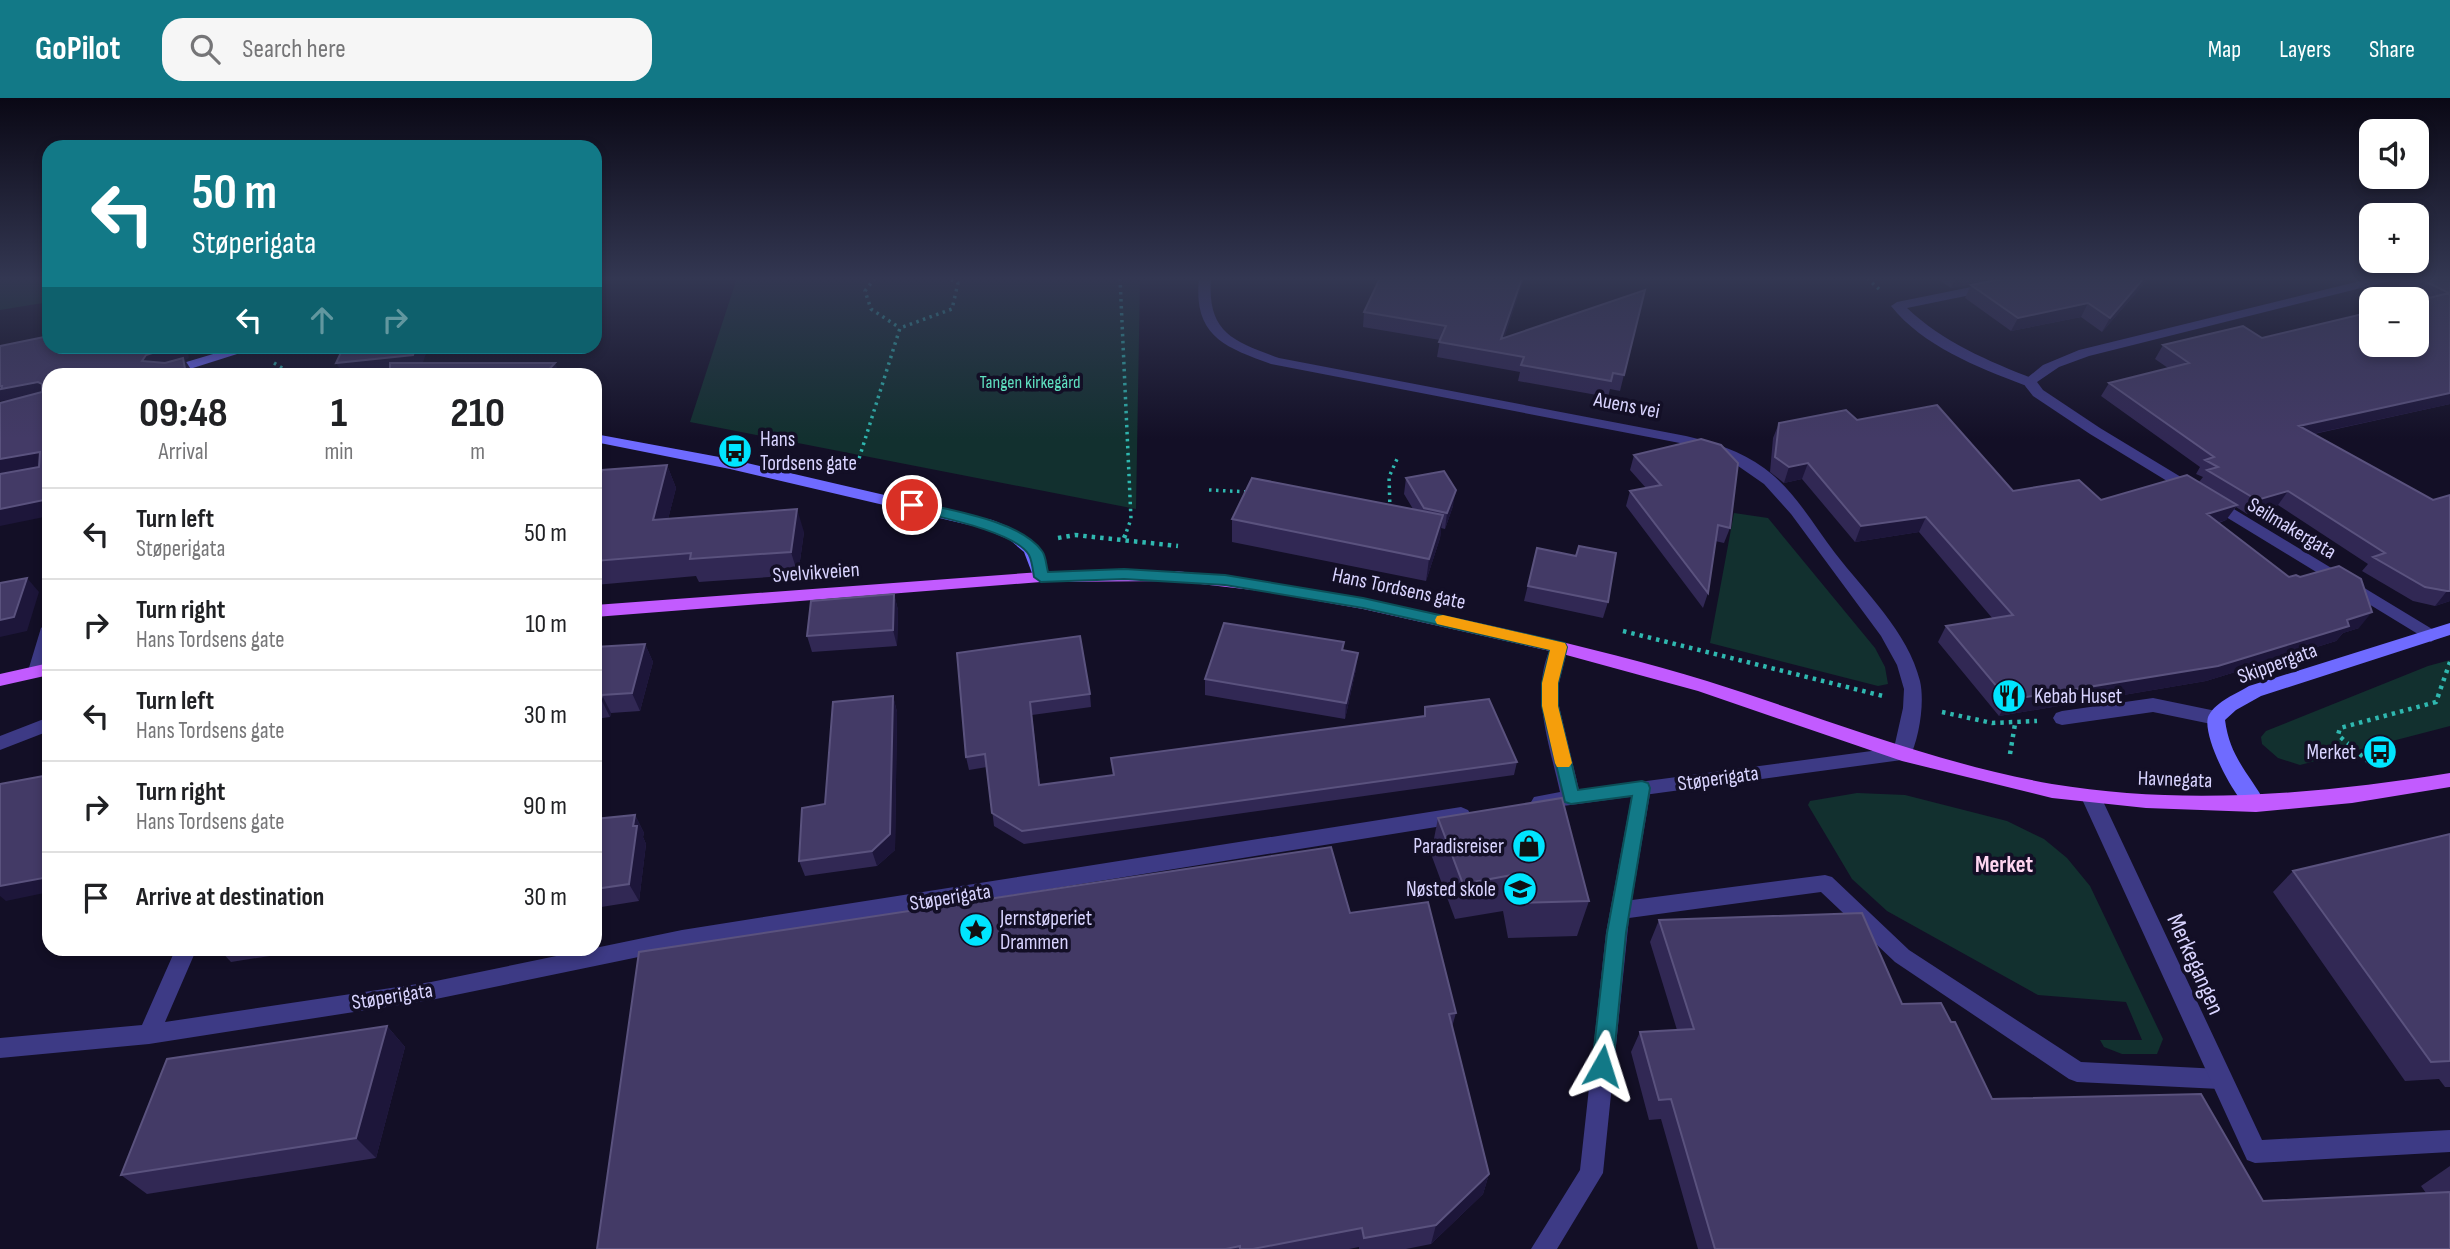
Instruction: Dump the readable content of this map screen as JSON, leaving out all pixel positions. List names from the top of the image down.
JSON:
{
  "streets": {
    "main road": [
      "Svelvikveien",
      "Hans Tordsens gate",
      "Skippergata",
      "Havnegata"
    ],
    "street": [
      "Auens vei",
      "Seilmakergata",
      "Støperigata",
      "Merkegangen"
    ]
  },
  "crossings": [
    ["Auens vei", "Hans Tordsens gate"],
    ["Auens vei", "Støperigata"],
    ["Auens vei", "Havnegata"],
    ["Seilmakergata", "Skippergata"],
    ["Svelvikveien", "Hans Tordsens gate"],
    ["Hans Tordsens gate", "Støperigata"],
    ["Hans Tordsens gate", "Havnegata"],
    ["Støperigata", "Havnegata"],
    ["Havnegata", "Merkegangen"]
  ],
  "districts": ["Merket"],
  "parks": ["Tangen kirkegård"],
  "places": {
    "bus stop": ["Hans Tordsens gate", "Merket"],
    "restaurant": ["Kebab Huset"],
    "shop": ["Paradisreiser"],
    "school or university": ["Nøsted skole"],
    "place": ["Jernstøperiet Drammen"]
  },
  "page": {
    "header": "GoPilot",
    "search": "Search here",
    "nav": ["Map", "Layers", "Share"],
    "map_buttons": ["+", "−"],
    "turn": ["50 m", "Støperigata"],
    "eta": [
      "09:48",
      "Arrival",
      "1",
      "min",
      "210",
      "m"
    ],
    "list": [
      {
        "name": "Turn left",
        "note": "Støperigata",
        "value": "50 m"
      },
      {
        "name": "Turn right",
        "note": "Hans Tordsens gate",
        "value": "10 m"
      },
      {
        "name": "Turn left",
        "note": "Hans Tordsens gate",
        "value": "30 m"
      },
      {
        "name": "Turn right",
        "note": "Hans Tordsens gate",
        "value": "90 m"
      },
      {
        "name": "Arrive at destination",
        "value": "30 m"
      }
    ]
  }
}
